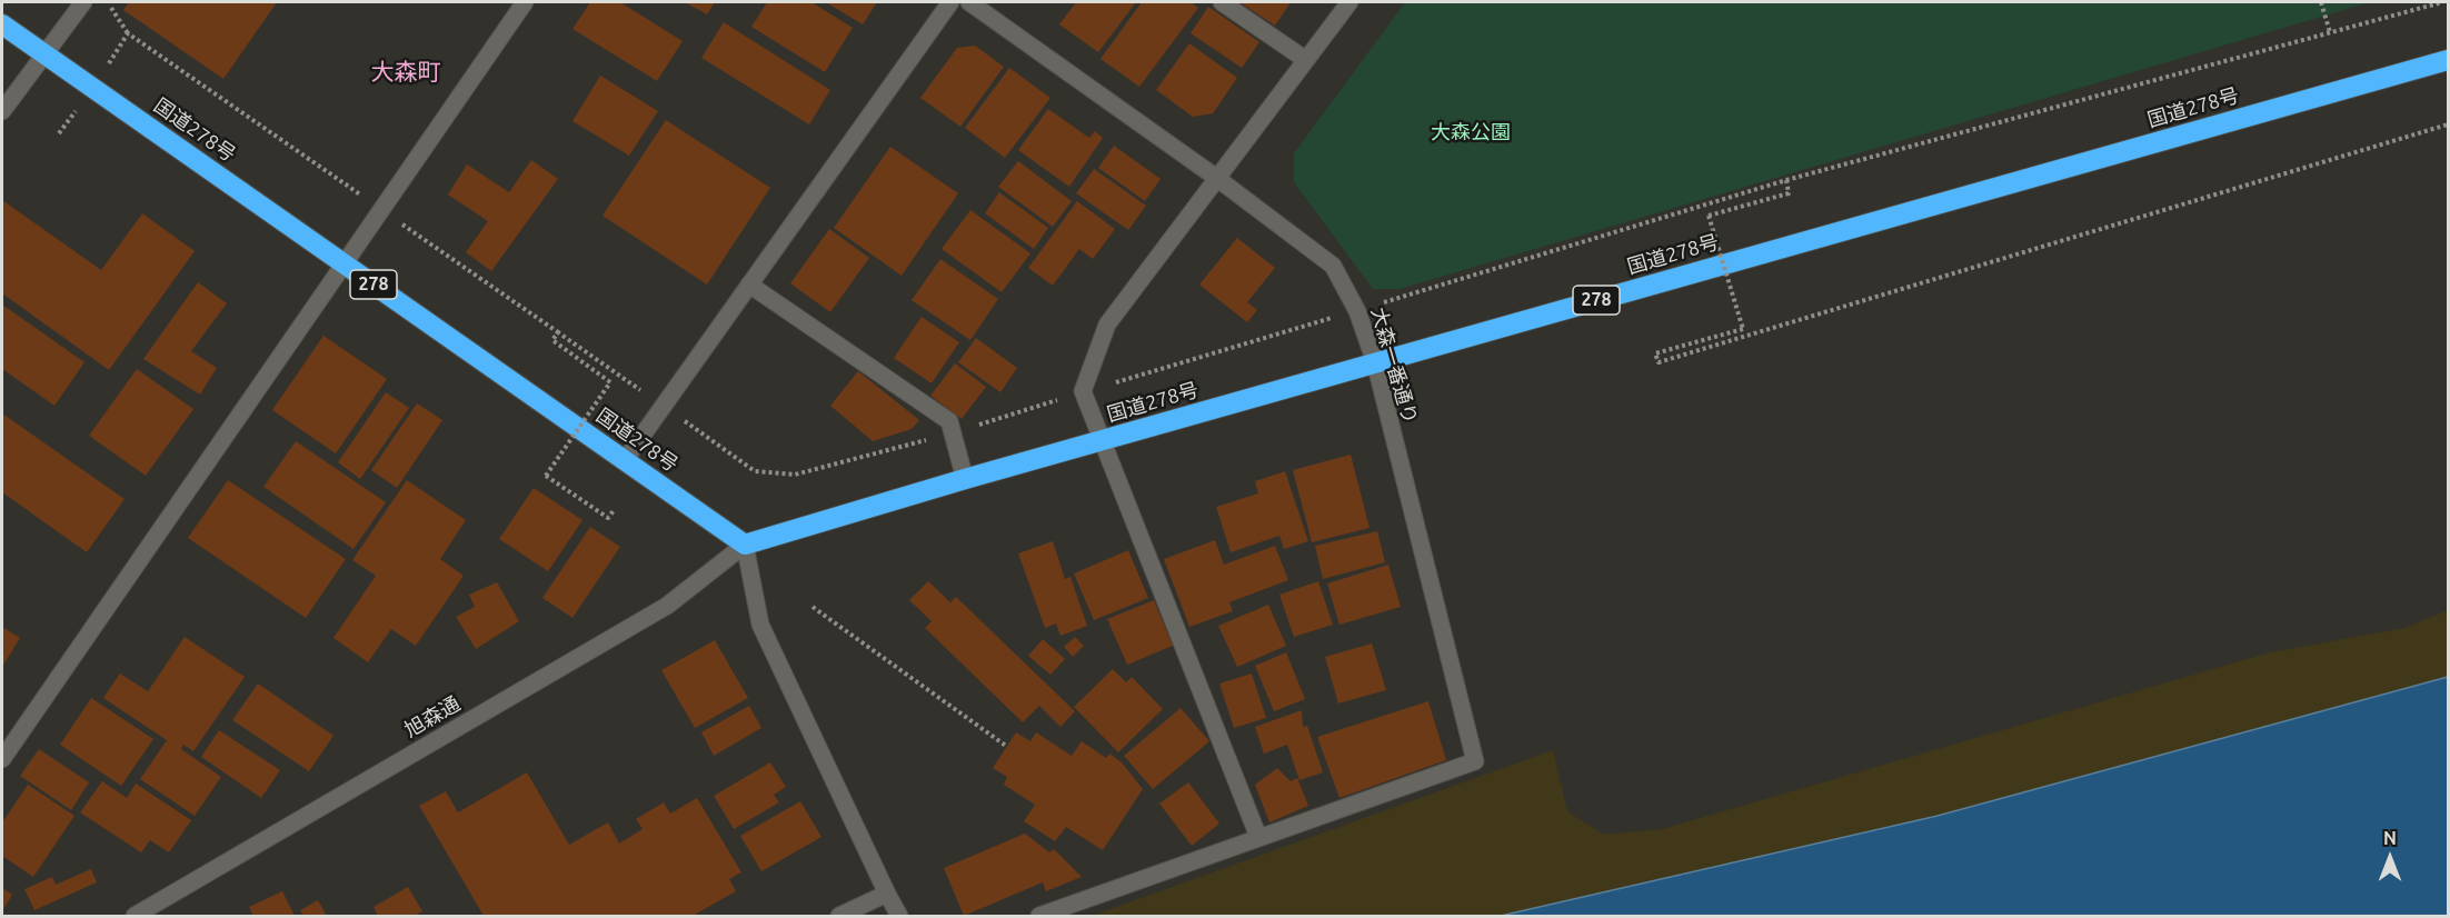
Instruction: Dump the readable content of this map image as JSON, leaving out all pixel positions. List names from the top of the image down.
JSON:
{
  "streets": {
    "highway": ["国道278号", "278"],
    "street": ["大森一番通り", "旭森通"]
  },
  "crossings": [
    ["国道278号", "大森一番通り"],
    ["国道278号", "旭森通"]
  ],
  "districts": ["大森町"],
  "parks": ["大森公園"],
  "north": "top"
}
